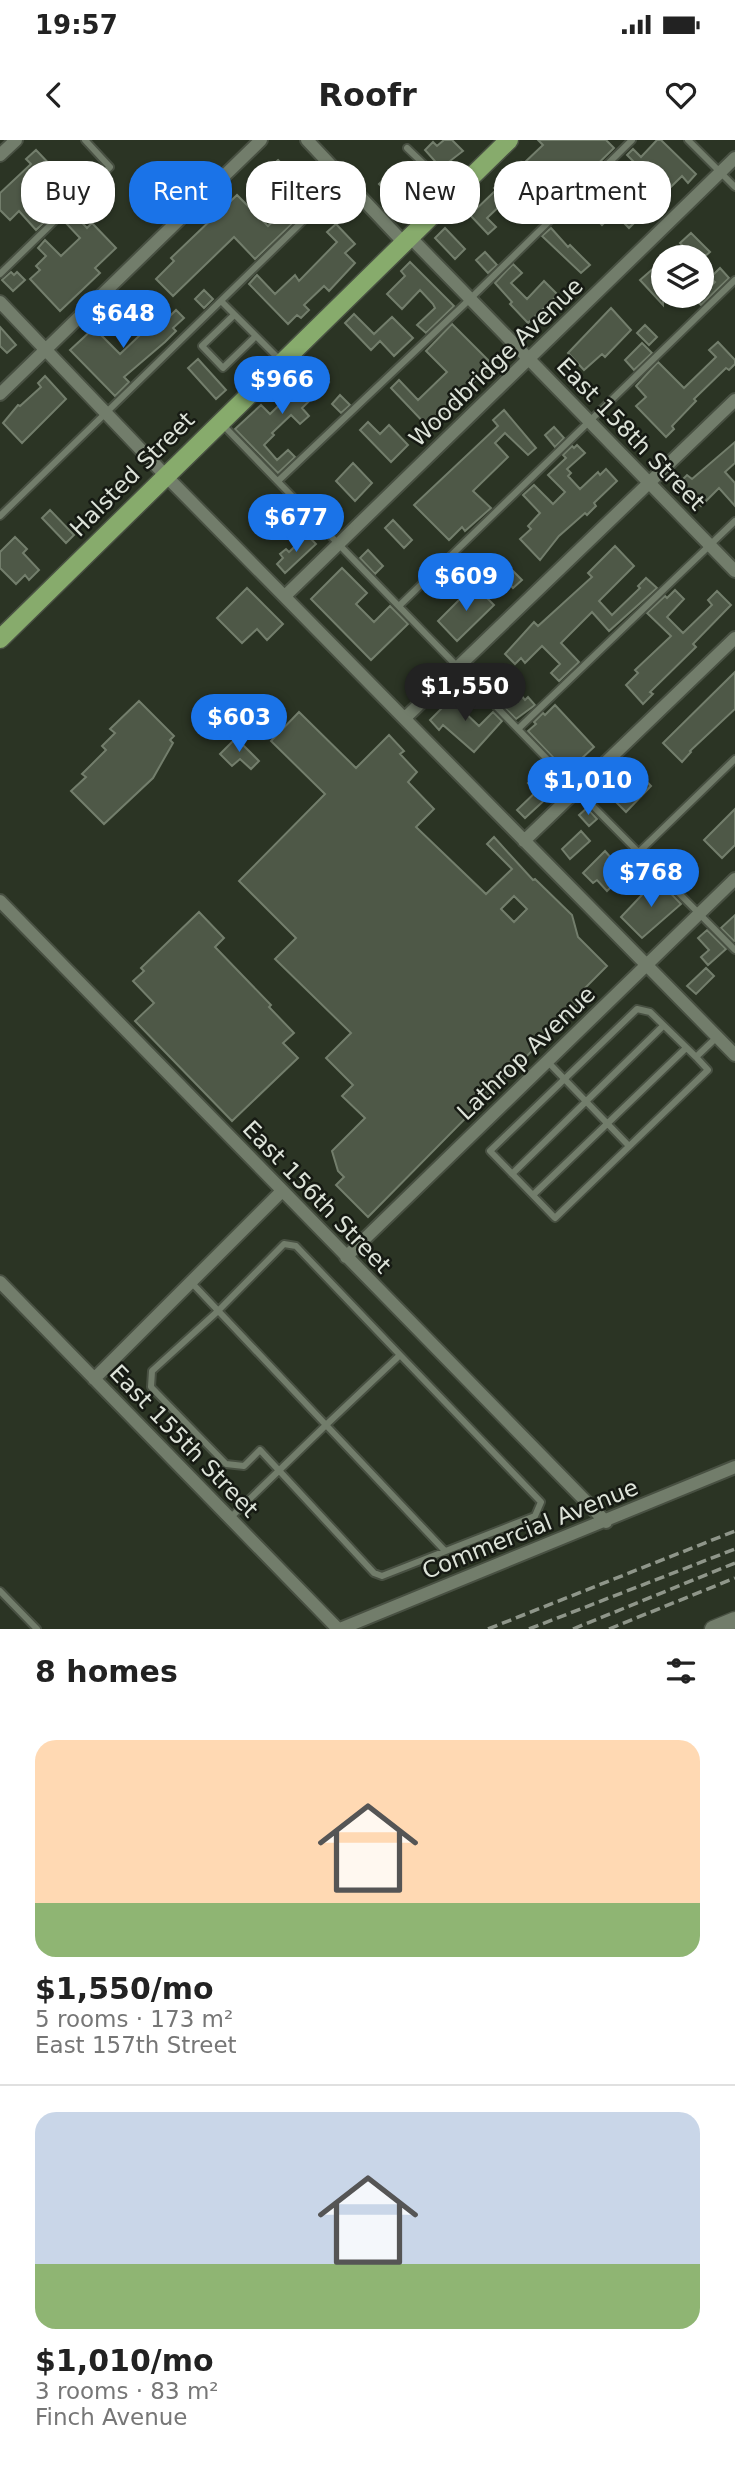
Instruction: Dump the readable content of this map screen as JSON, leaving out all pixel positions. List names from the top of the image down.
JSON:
{
  "streets": {
    "main road": ["Halsted Street"],
    "street": [
      "Woodbridge Avenue",
      "East 158th Street",
      "Lathrop Avenue",
      "East 156th Street",
      "East 155th Street",
      "Commercial Avenue"
    ]
  },
  "crossings": [
    ["Woodbridge Avenue", "East 158th Street"],
    ["East 158th Street", "Halsted Street"],
    ["Lathrop Avenue", "East 156th Street"],
    ["East 156th Street", "Commercial Avenue"],
    ["East 155th Street", "Commercial Avenue"]
  ],
  "page": {
    "status": "19:57",
    "header": "Roofr",
    "chip": [
      "Buy",
      "Rent",
      "Filters",
      "New",
      "Apartment"
    ],
    "price": [
      "$648",
      "$966",
      "$677",
      "$609",
      "$1,550",
      "$603",
      "$1,010",
      "$768"
    ],
    "heading": "8 homes",
    "list": [
      {
        "name": "$1,550/mo",
        "note": "5 rooms · 173 m² · East 157th Street"
      },
      {
        "name": "$1,010/mo",
        "note": "3 rooms · 83 m² · Finch Avenue"
      }
    ]
  }
}
